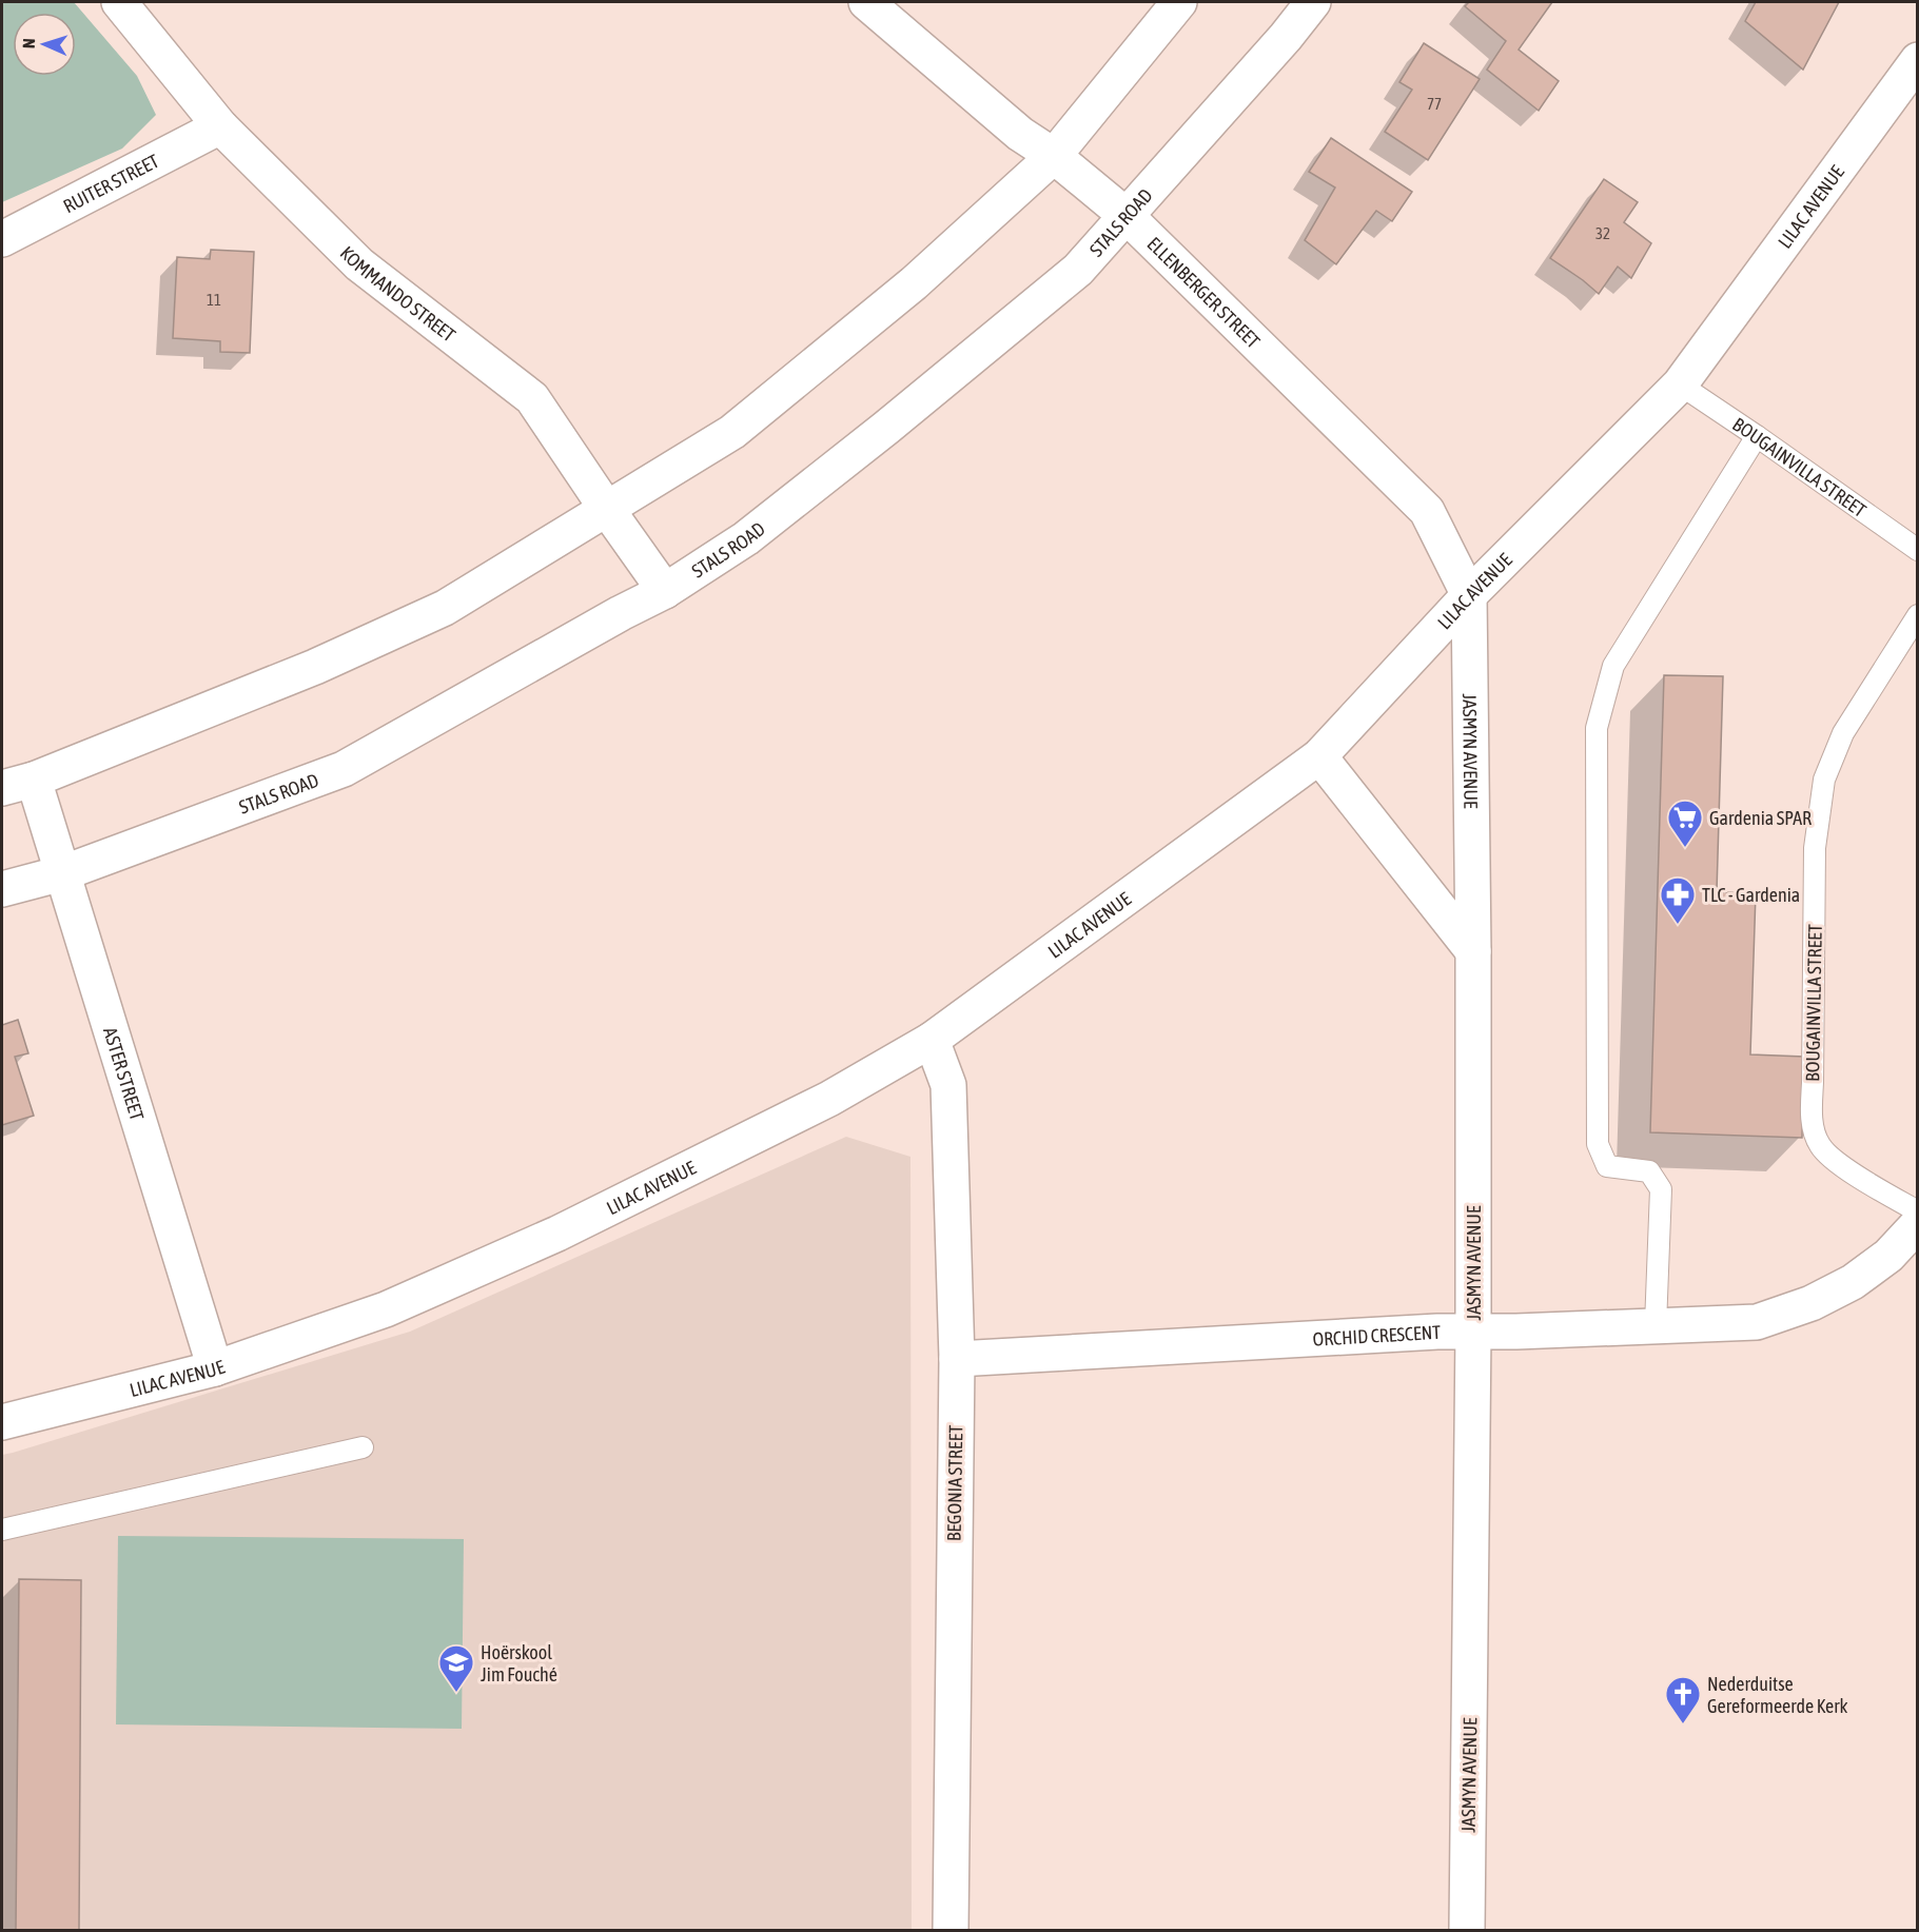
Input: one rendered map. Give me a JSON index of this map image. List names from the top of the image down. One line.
{"streets":{"street":["RUITER STREET","LILAC AVENUE","STALS ROAD","KOMMANDO STREET","ELLENBERGER STREET","JASMYN AVENUE","ASTER STREET","ORCHID CRESCENT","BEGONIA STREET"],"lane":["BOUGAINVILLA STREET"]},"crossings":[["RUITER STREET","KOMMANDO STREET"],["LILAC AVENUE","ELLENBERGER STREET"],["LILAC AVENUE","BOUGAINVILLA STREET"],["LILAC AVENUE","JASMYN AVENUE"],["LILAC AVENUE","ASTER STREET"],["LILAC AVENUE","BEGONIA STREET"],["STALS ROAD","KOMMANDO STREET"],["STALS ROAD","ELLENBERGER STREET"],["STALS ROAD","ASTER STREET"],["ELLENBERGER STREET","JASMYN AVENUE"],["JASMYN AVENUE","ORCHID CRESCENT"],["ORCHID CRESCENT","BEGONIA STREET"]],"places":{"supermarket":["Gardenia SPAR"],"pharmacy":["TLC - Gardenia"],"school or university":["Hoërskool Jim Fouché"],"church":["Nederduitse Gereformeerde Kerk"]},"house_numbers":["77","32","11"],"north":"left"}
